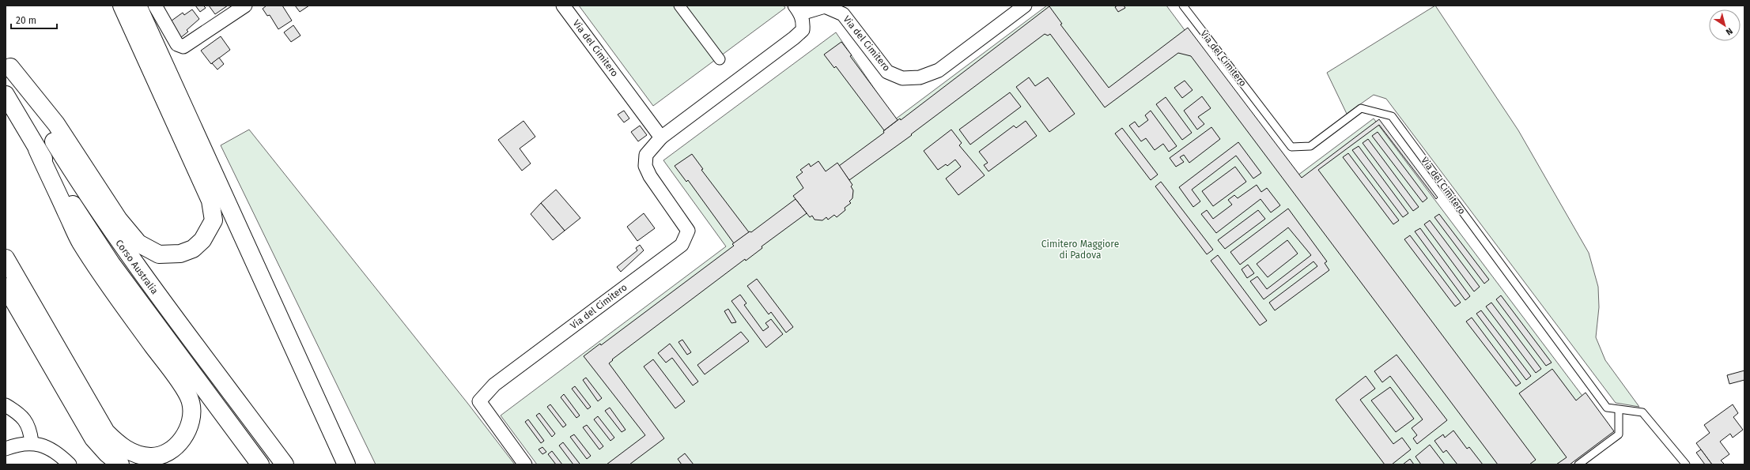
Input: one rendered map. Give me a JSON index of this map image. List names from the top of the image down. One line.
{"streets":{"highway":["Corso Australia"],"street":["Via del Cimitero"]},"parks":["Cimitero Maggiore di Padova"],"scale_bar":"20 m","north":"bottom right"}
